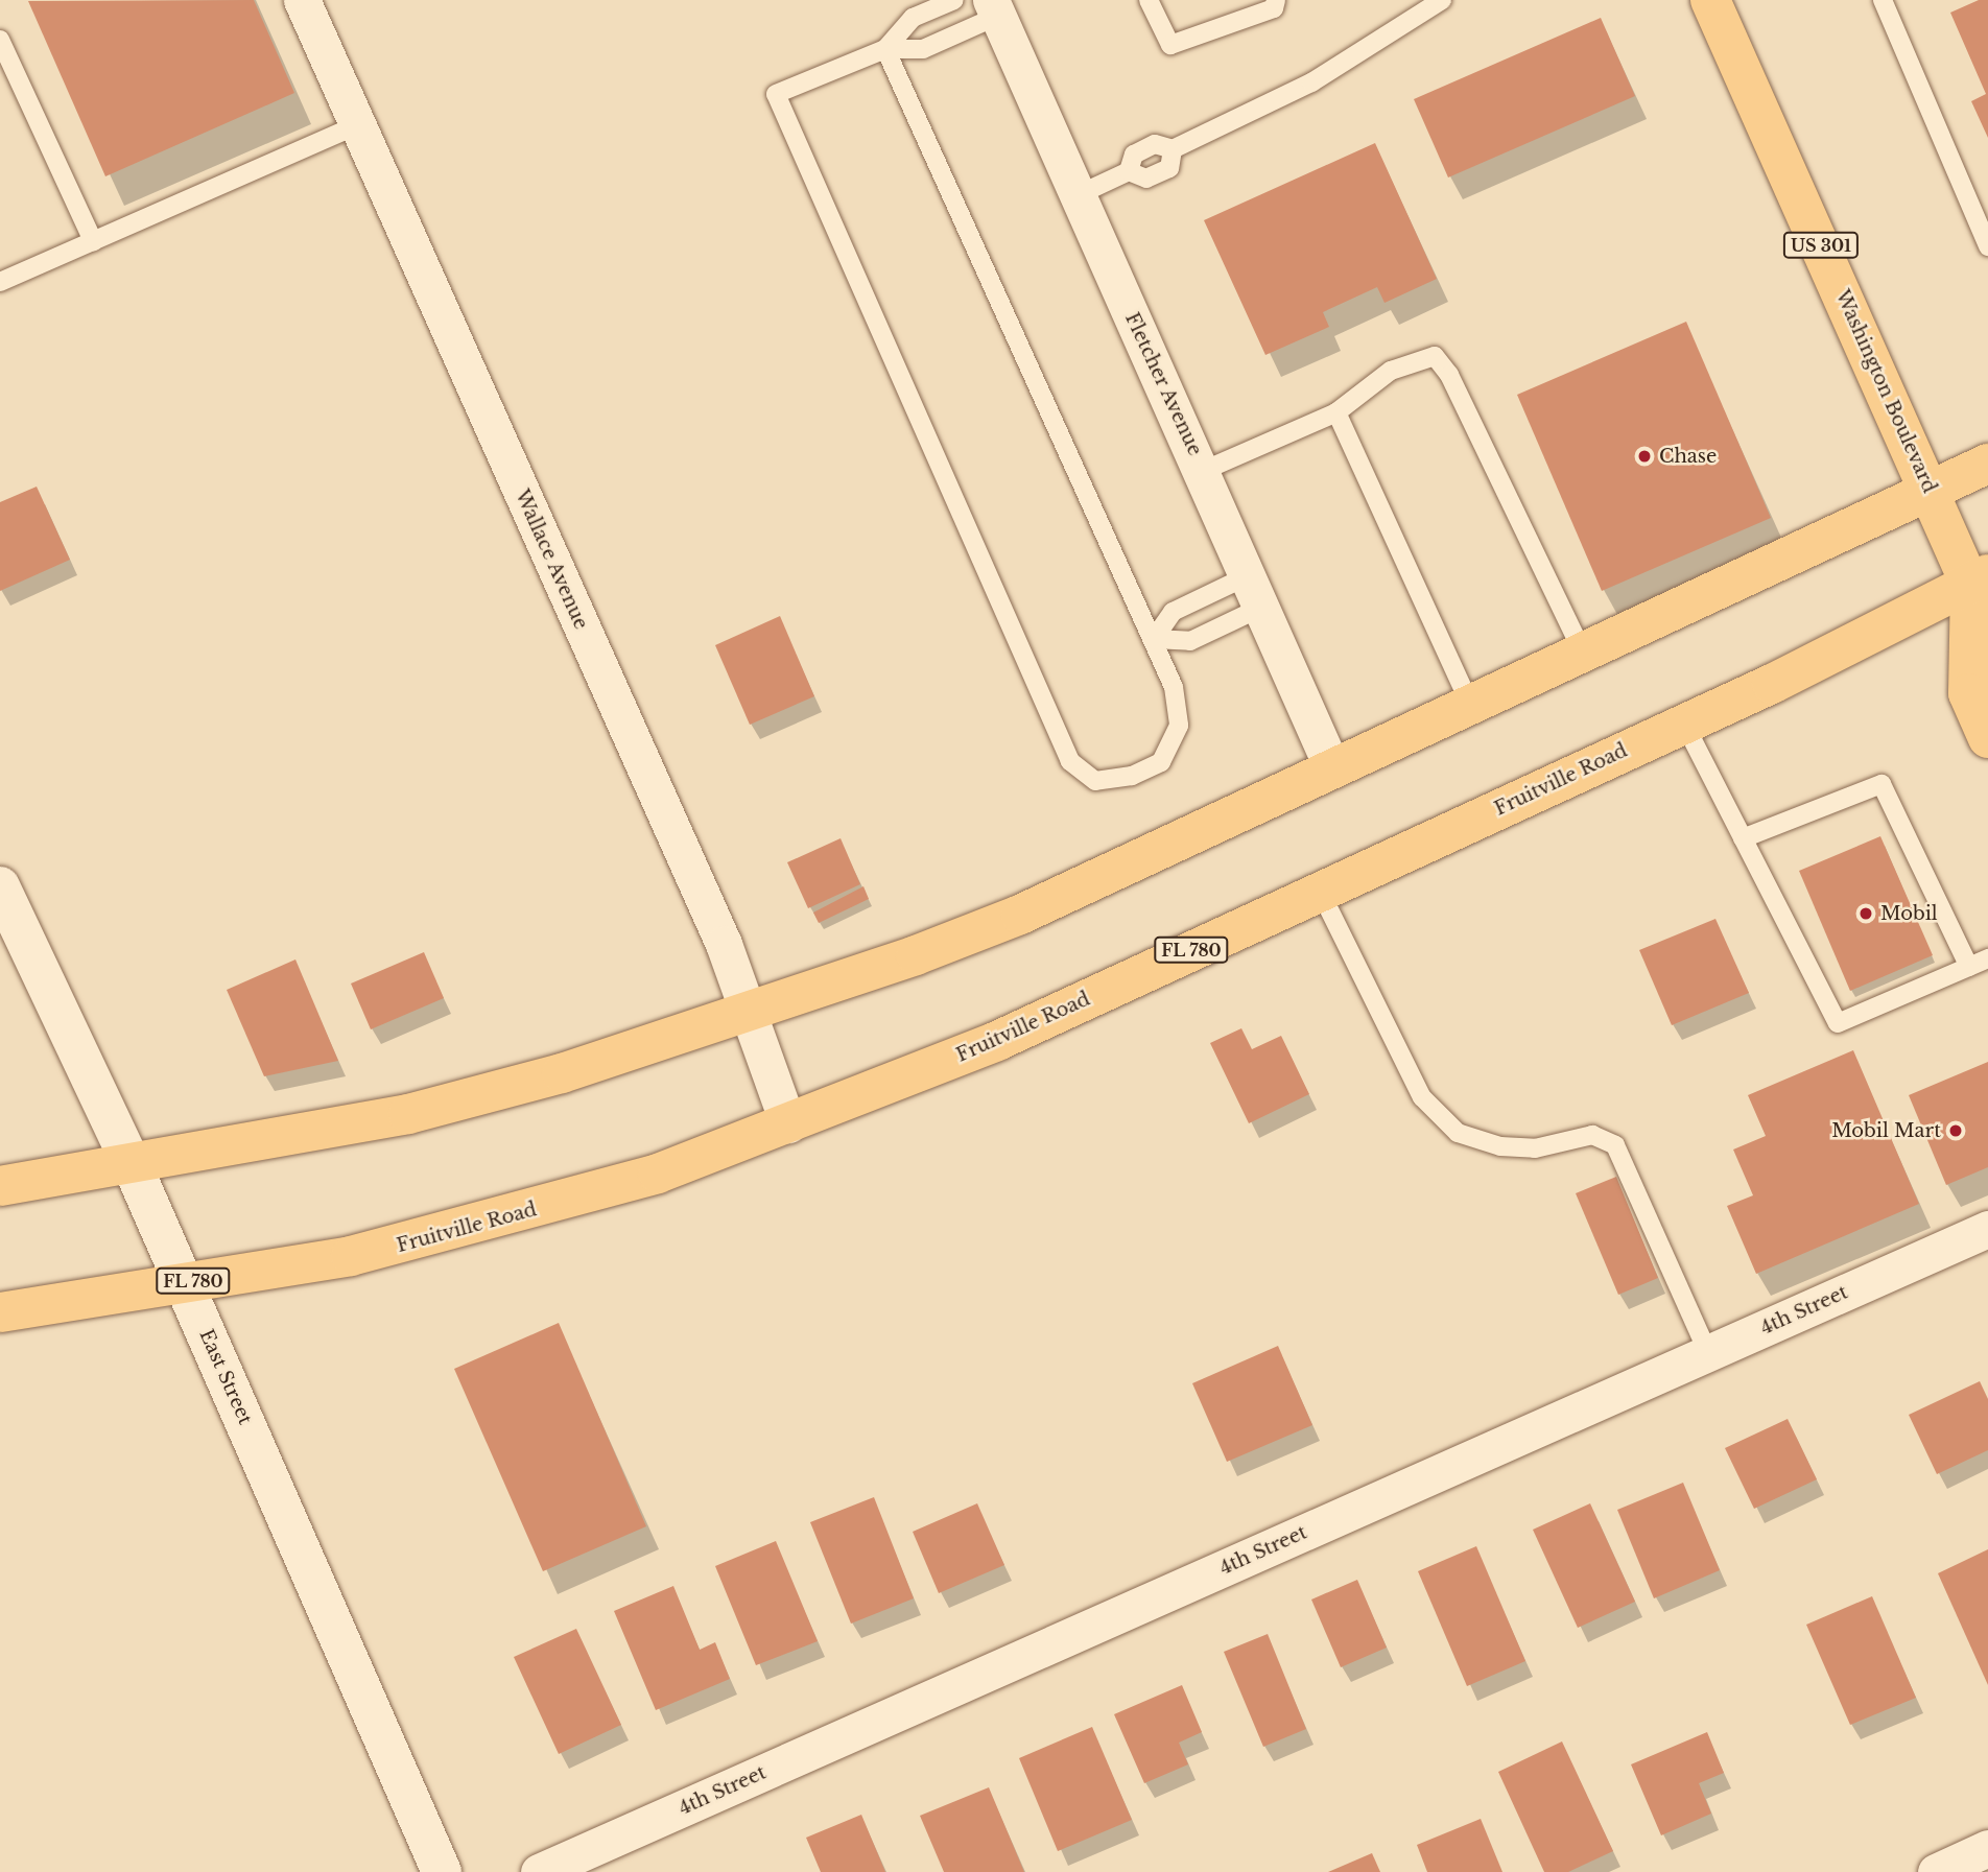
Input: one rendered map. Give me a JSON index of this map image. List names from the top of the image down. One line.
{"streets":{"main road":["US 301","Washington Boulevard","Fruitville Road","FL 780"],"street":["Fletcher Avenue","Wallace Avenue","4th Street","East Street"]},"crossings":[["Washington Boulevard","Fruitville Road"],["Wallace Avenue","Fruitville Road"],["Fruitville Road","East Street"]],"places":["Chase","Mobil","Mobil Mart"]}
